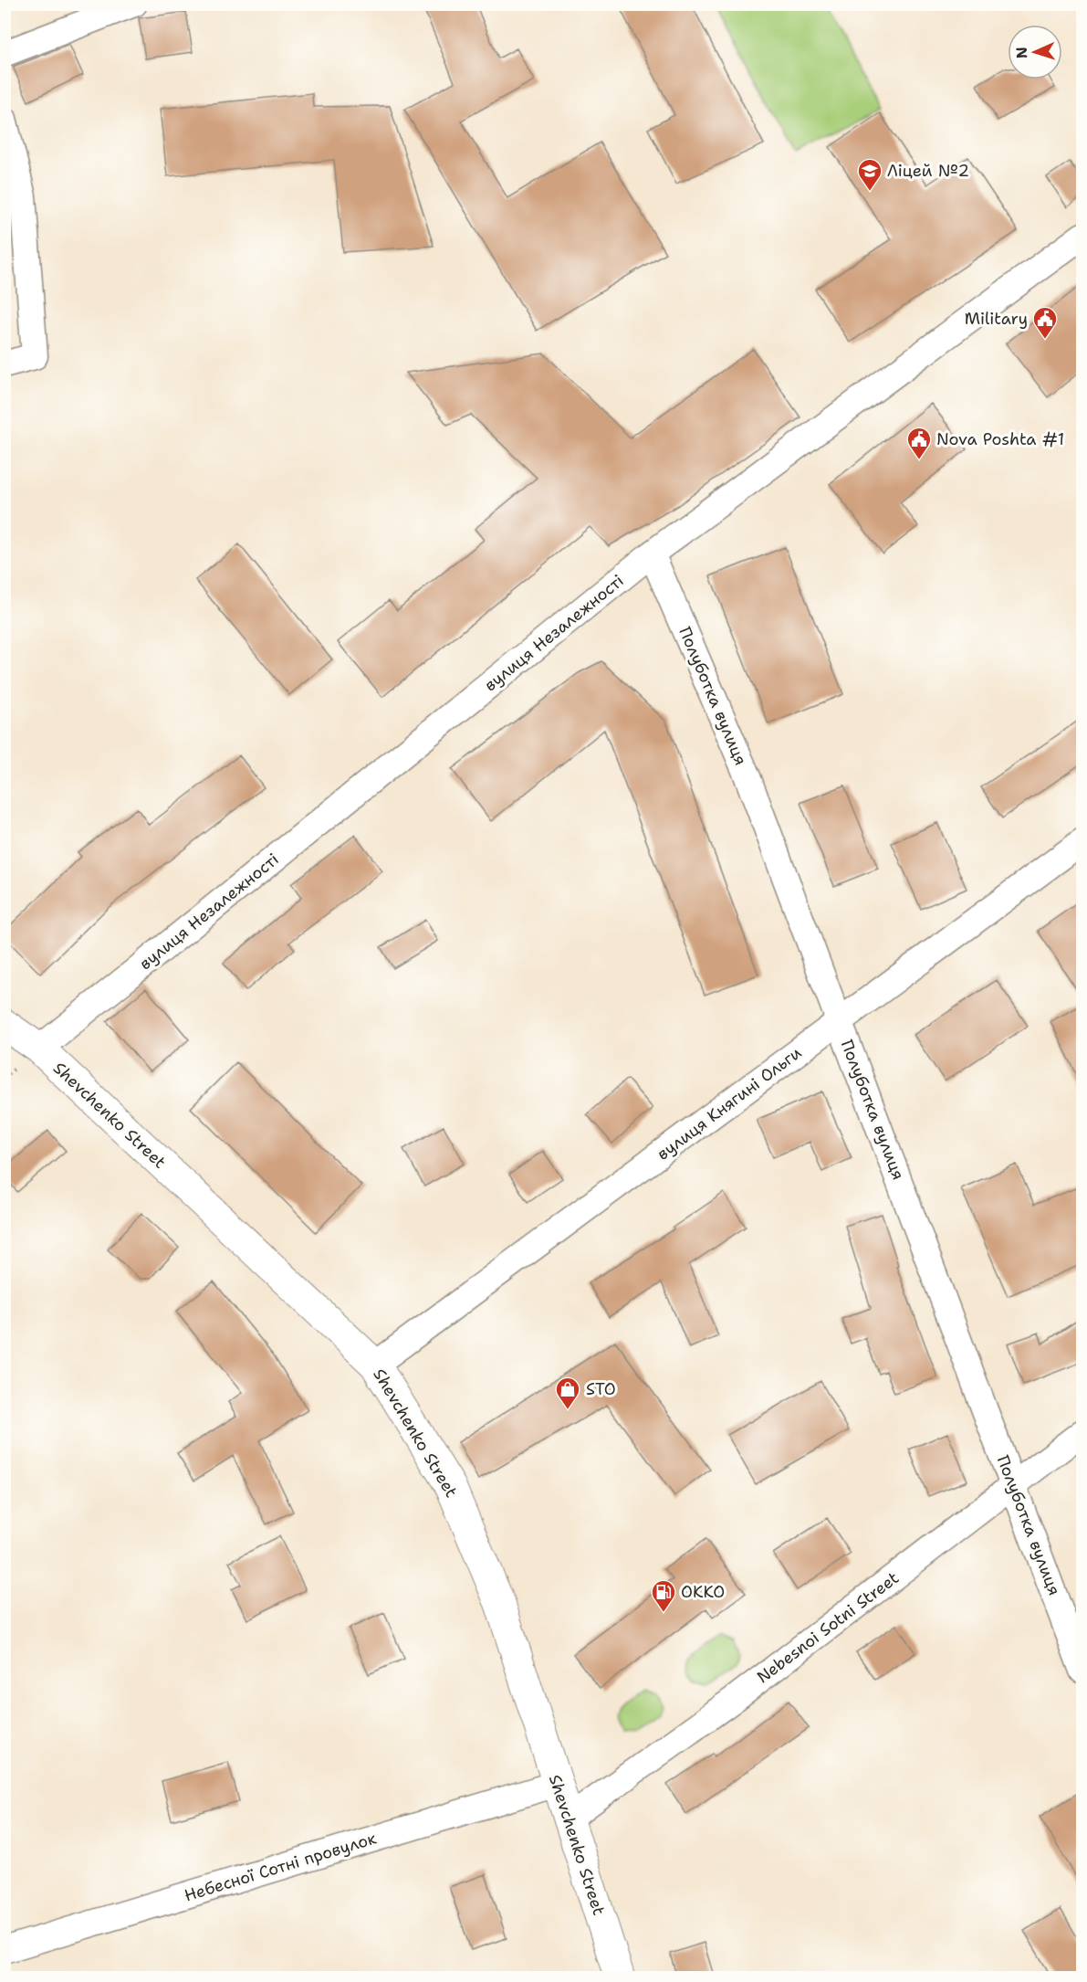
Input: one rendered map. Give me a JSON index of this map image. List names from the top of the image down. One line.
{"streets":{"main road":["Shevchenko Street"],"street":["вулиця Незалежності","Полуботка вулиця","вулиця Княгині Ольги","Nebesnoi Sotni Street","Небесної Сотні провулок"]},"crossings":[["вулиця Незалежності","Полуботка вулиця"],["вулиця Незалежності","Shevchenko Street"],["Полуботка вулиця","вулиця Княгині Ольги"],["Полуботка вулиця","Nebesnoi Sotni Street"],["вулиця Княгині Ольги","Shevchenko Street"],["Shevchenko Street","Nebesnoi Sotni Street"],["Shevchenko Street","Небесної Сотні провулок"]],"places":{"school or university":["Ліцей №2"],"public building":["Military","Nova Poshta #1"],"shop":["STO"],"fuel station":["ОККО"]},"north":"left"}
